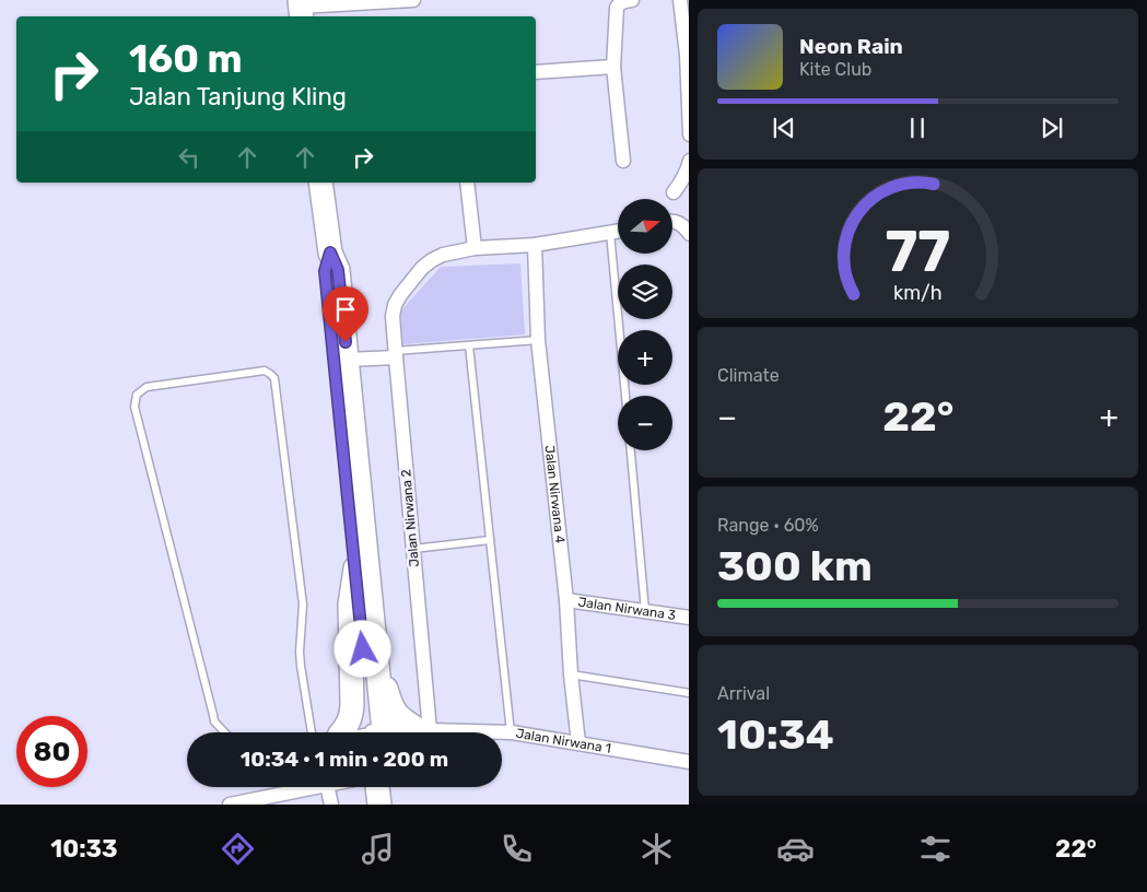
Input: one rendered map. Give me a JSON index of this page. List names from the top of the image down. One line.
{"streets":{"street":["Jalan Nirwana 4","Jalan Nirwana 2","Jalan Nirwana 3","Jalan Nirwana 1"]},"crossings":[["Jalan Nirwana 4","Jalan Nirwana 3"],["Jalan Nirwana 4","Jalan Nirwana 1"],["Jalan Nirwana 2","Jalan Nirwana 1"]],"north":"right","page":{"turn":["160 m","Jalan Tanjung Kling"],"song":["Neon Rain","Kite Club"],"map_buttons":["+","−"],"tile":["Climate",["Range · 60%","300 km"],["Arrival","10:34"]],"heat":["−","22°","+"],"limit":"80","trip":"10:34 · 1 min · 200 m","tabs":["10:33","22°"],"gauge":["77","km/h"]}}
